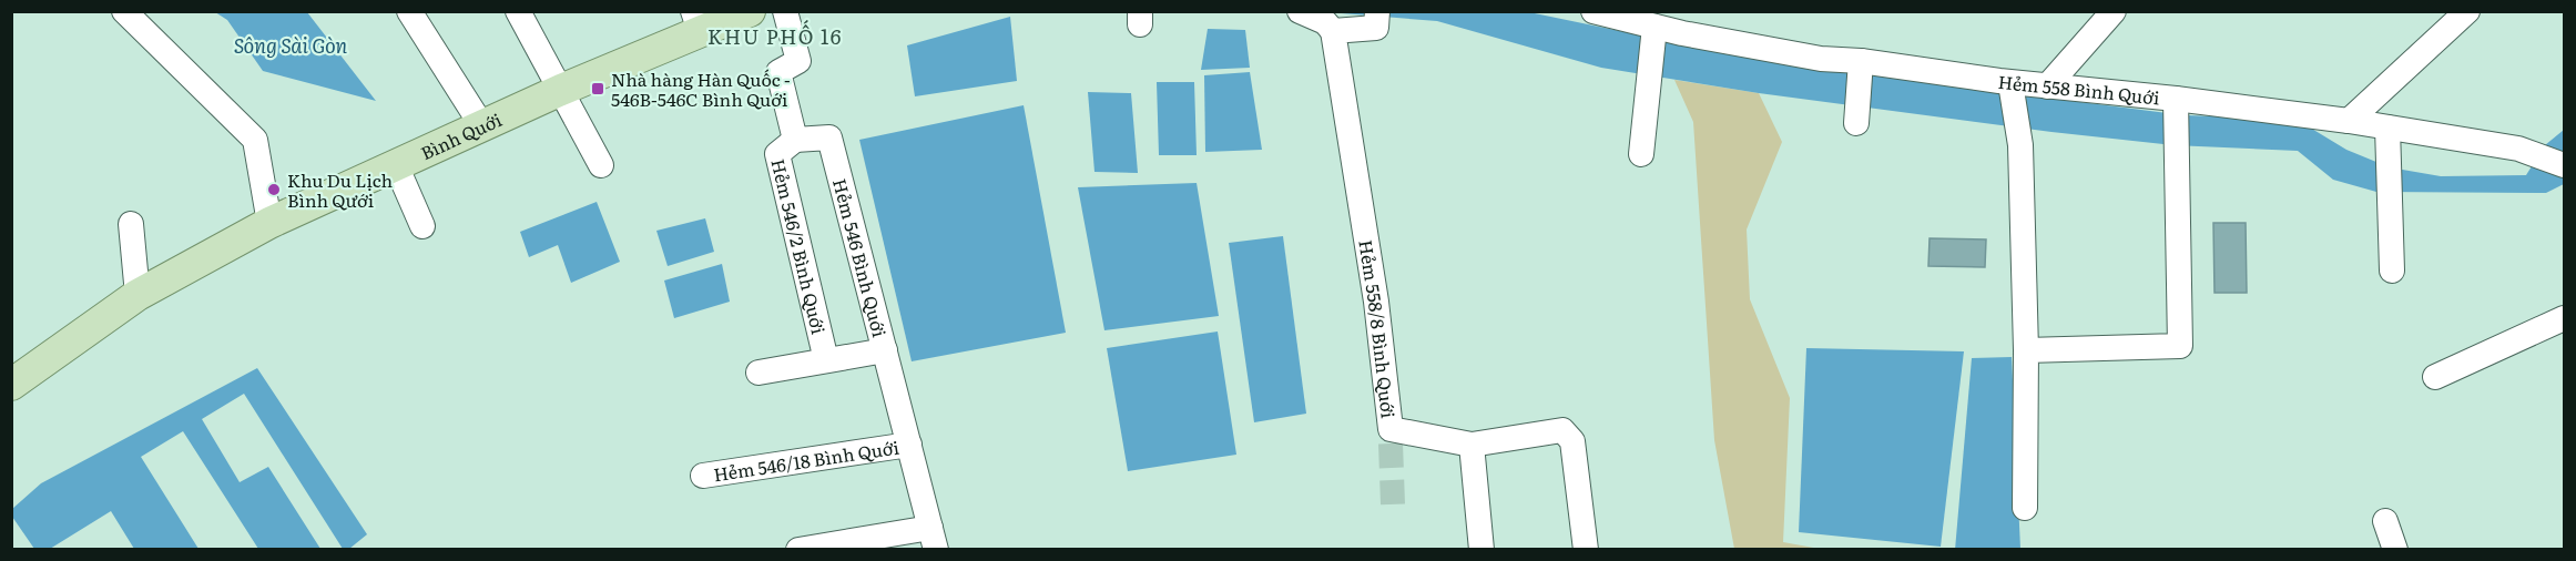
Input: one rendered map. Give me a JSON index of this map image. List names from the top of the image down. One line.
{"streets":{"main road":["Bình Quới"],"street":["Hẻm 558 Bình Quới","Hẻm 546/2 Bình Quới","Hẻm 546 Bình Quới","Hẻm 558/8 Bình Quới","Hẻm 546/18 Bình Quới"]},"crossings":[["Hẻm 546/2 Bình Quới","Hẻm 546 Bình Quới"],["Hẻm 546 Bình Quới","Hẻm 546/18 Bình Quới"]],"districts":["KHU PHỐ 16"],"water":["Sông Sài Gòn"],"places":{"transit":["Nhà hàng Hàn Quốc - 546B-546C Bình Quới"],"other":["Khu Du Lịch Bình Qưới"]}}
